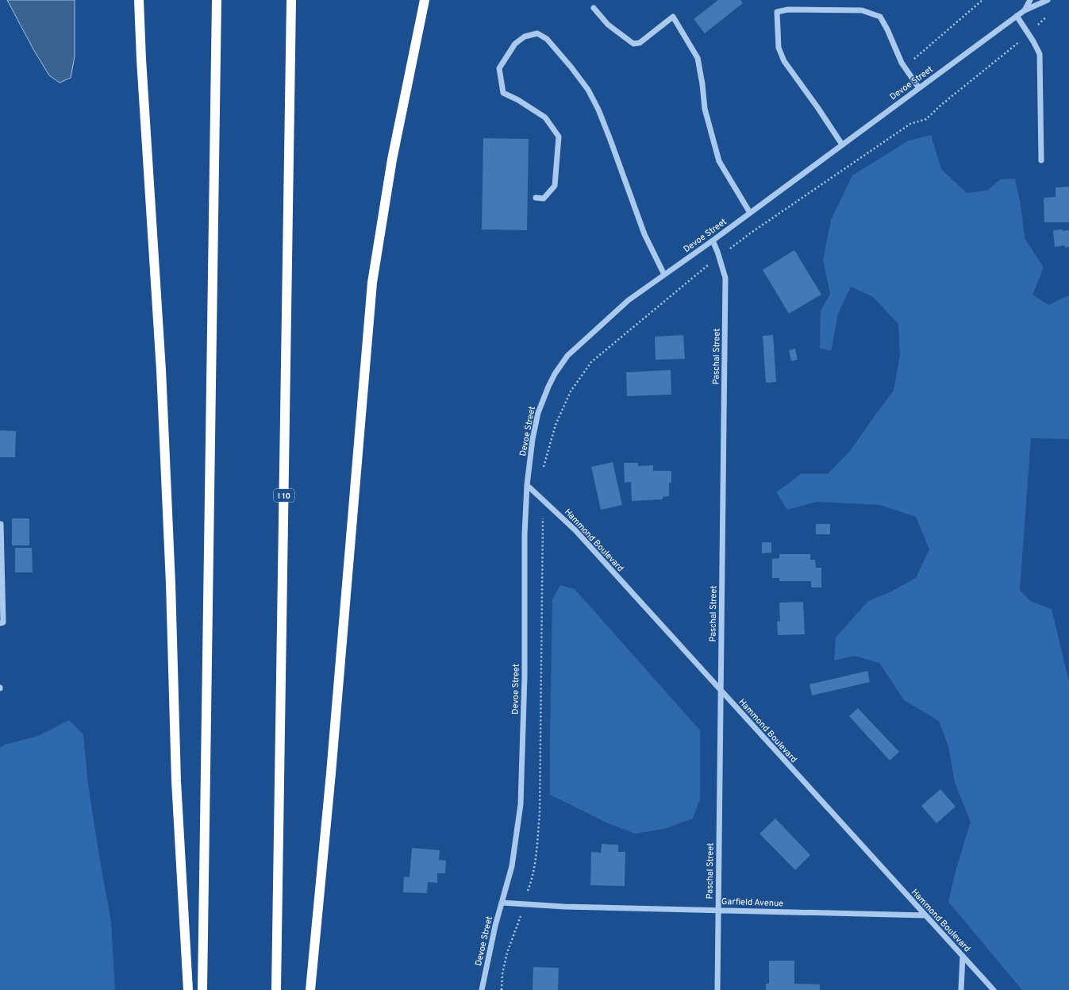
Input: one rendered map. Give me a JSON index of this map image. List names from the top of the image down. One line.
{"streets":{"highway":["I 10"],"street":["Devoe Street","Paschal Street","Hammond Boulevard","Garfield Avenue"]},"crossings":[["Devoe Street","Paschal Street"],["Devoe Street","Hammond Boulevard"],["Devoe Street","Garfield Avenue"],["Paschal Street","Hammond Boulevard"],["Paschal Street","Garfield Avenue"],["Hammond Boulevard","Garfield Avenue"]]}
